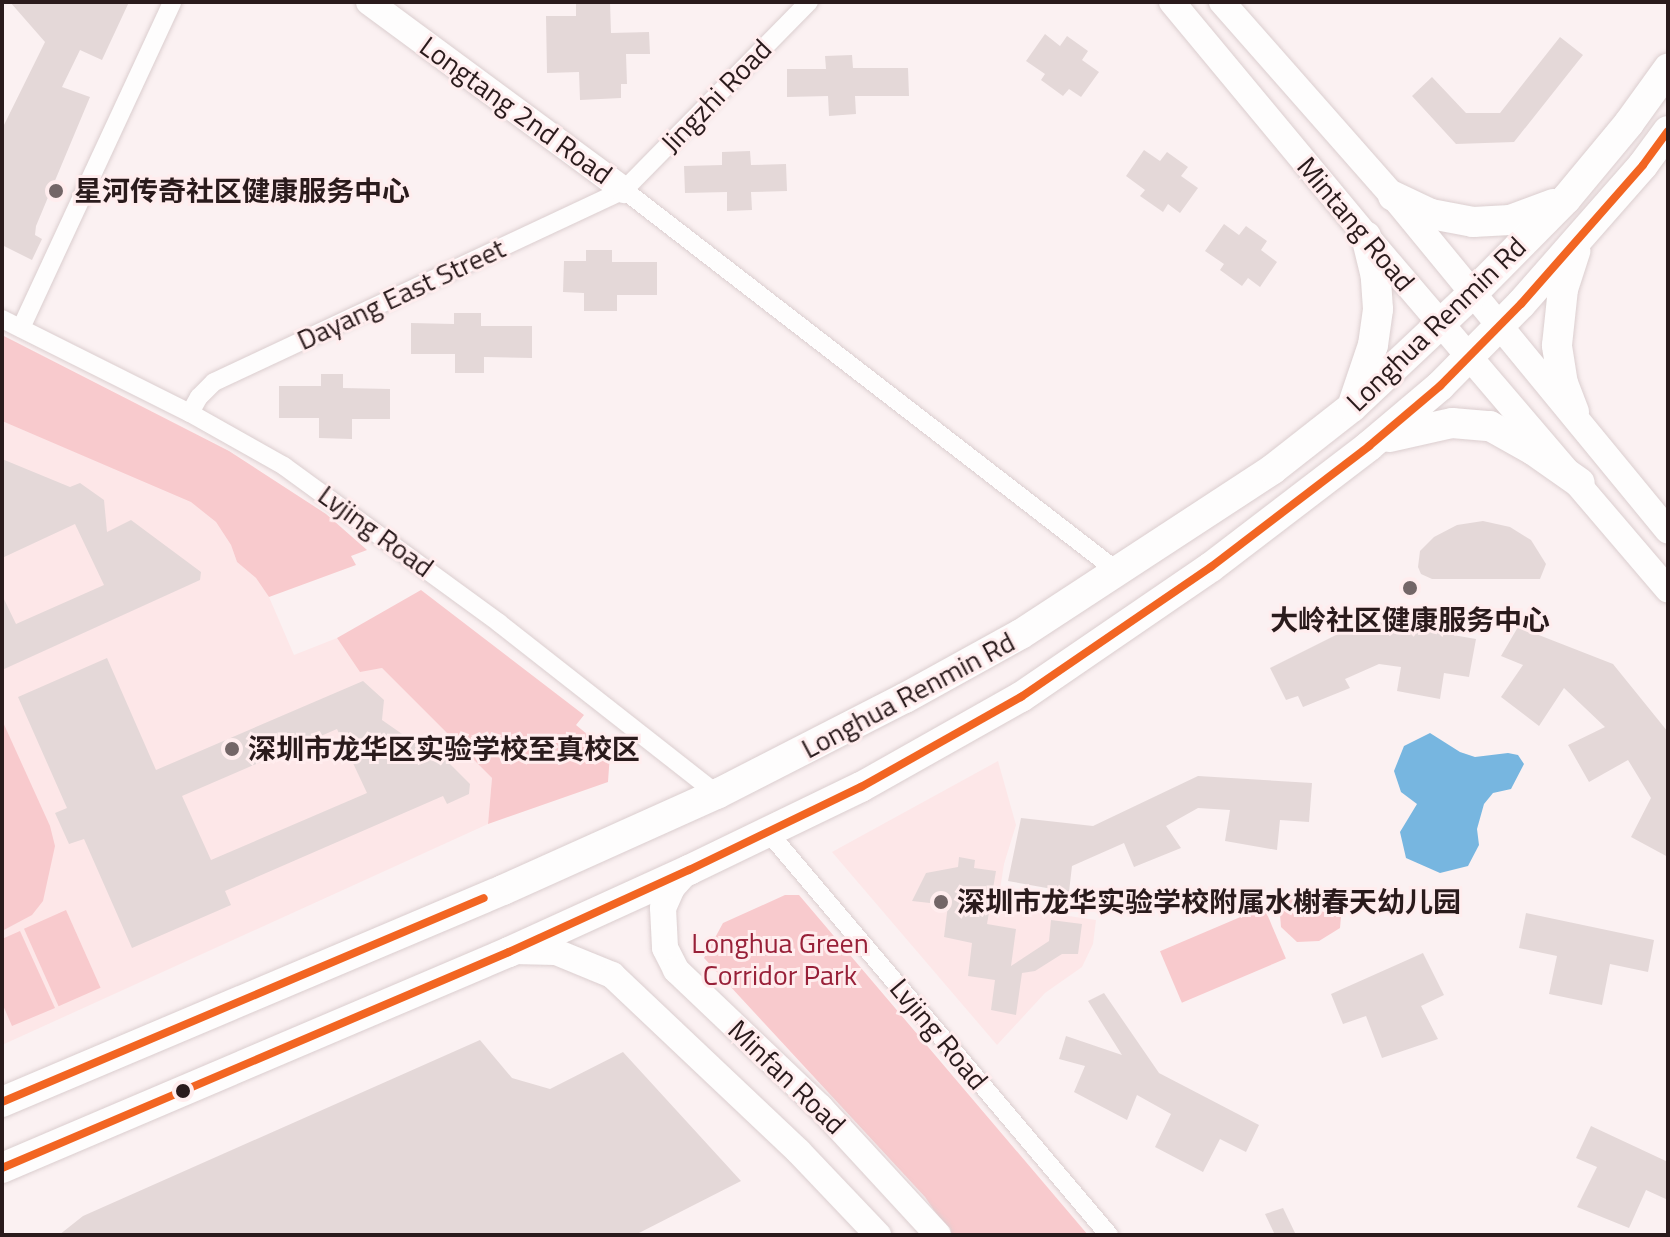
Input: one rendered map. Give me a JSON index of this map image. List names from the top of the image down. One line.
{"streets":{"main road":["Longtang 2nd Road","Mintang Road","Longhua Renmin Rd","Minfan Road"],"street":["Jingzhi Road","Dayang East Street","Lvjing Road"]},"crossings":[["Jingzhi Road","Longtang 2nd Road"],["Jingzhi Road","Dayang East Street"],["Longtang 2nd Road","Dayang East Street"],["Mintang Road","Longhua Renmin Rd"],["Dayang East Street","Lvjing Road"],["Longhua Renmin Rd","Lvjing Road"],["Longhua Renmin Rd","Minfan Road"]],"parks":["Longhua Green Corridor Park"],"places":["星河传奇社区健康服务中心","大岭社区健康服务中心","深圳市龙华区实验学校至真校区","深圳市龙华实验学校附属水榭春天幼儿园"]}
